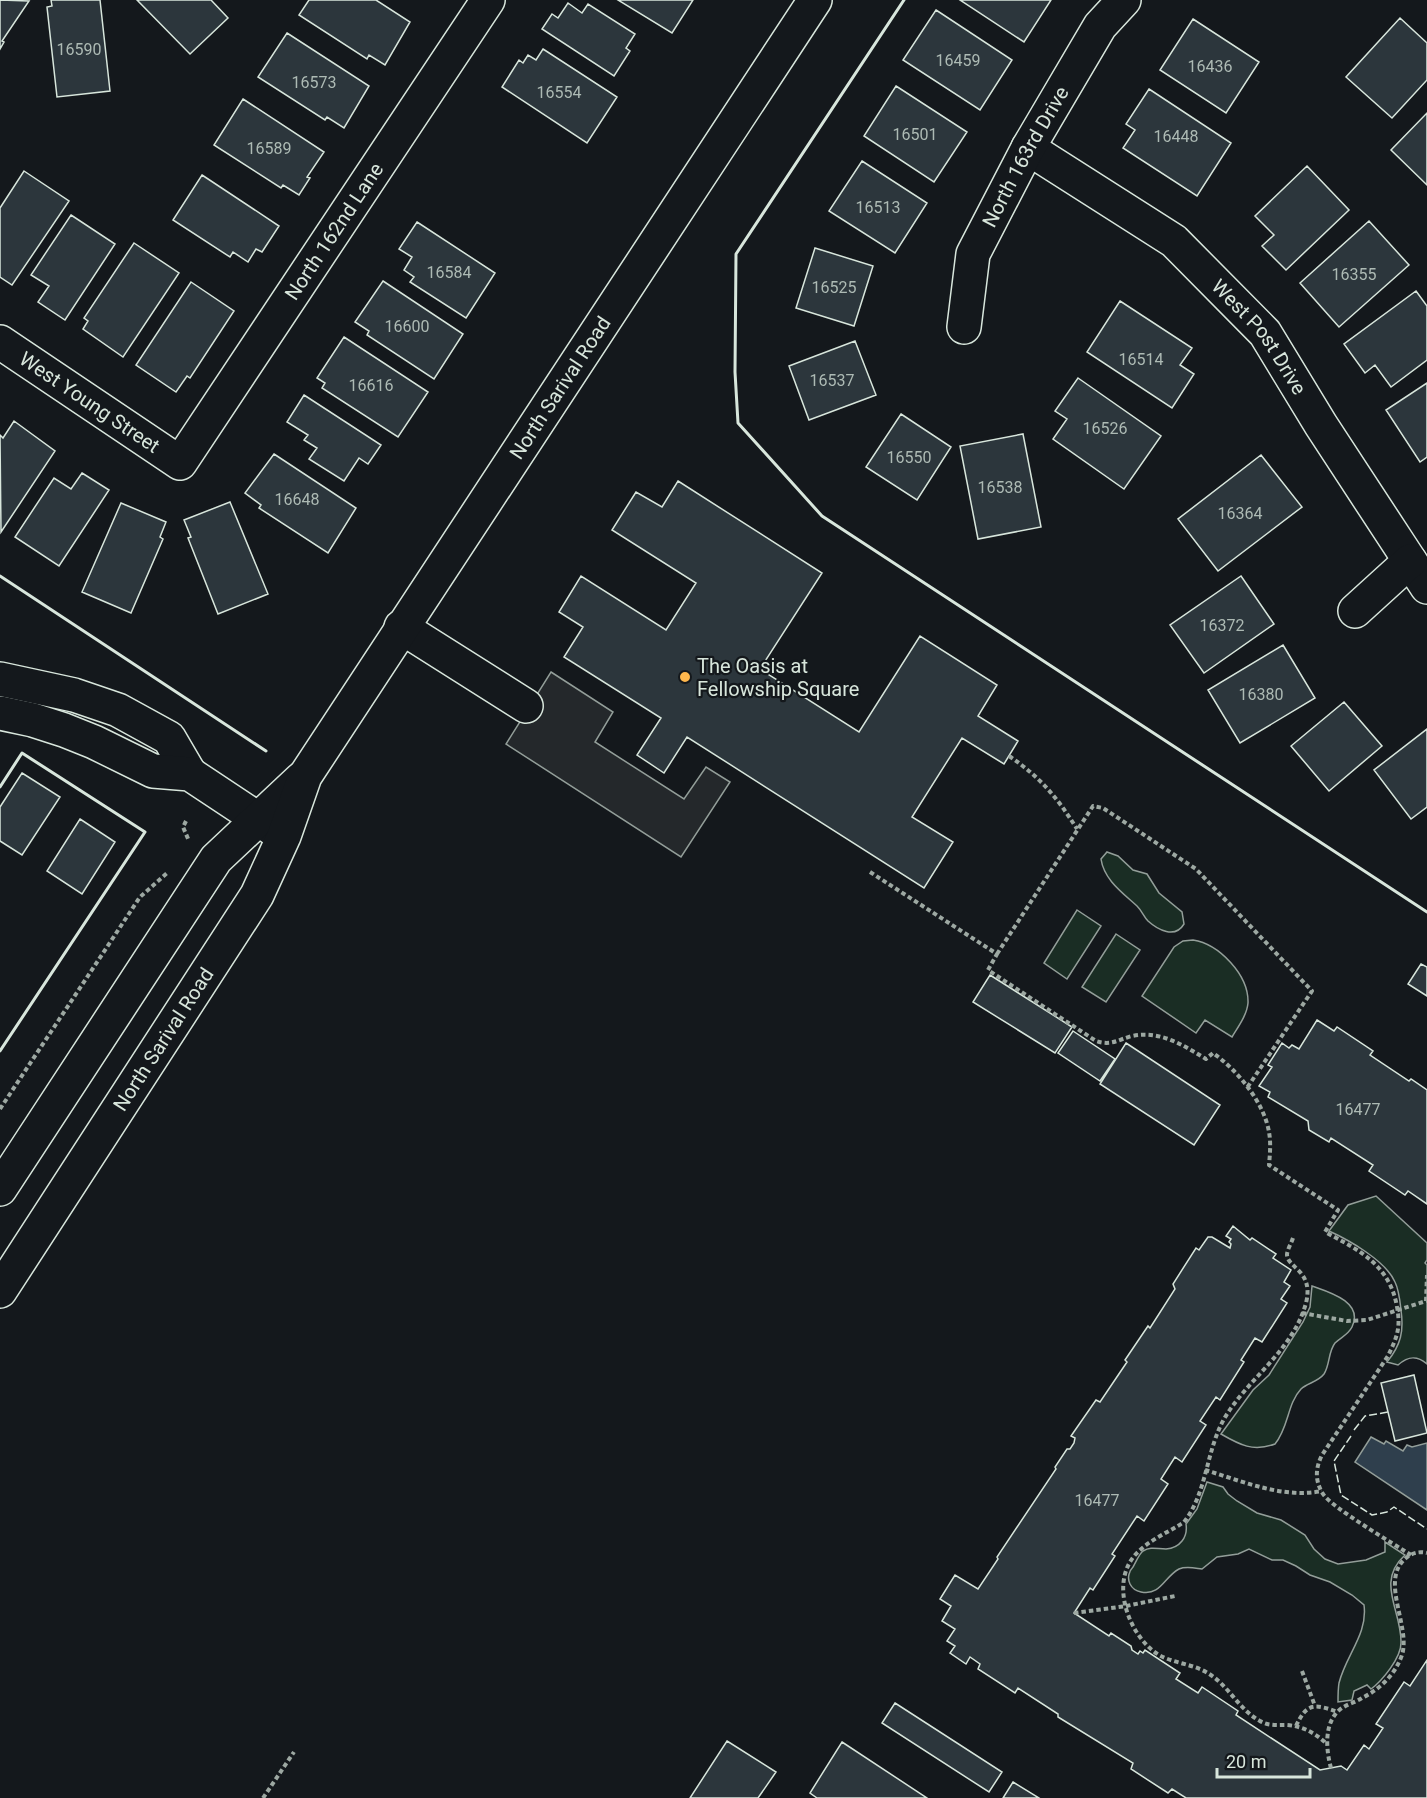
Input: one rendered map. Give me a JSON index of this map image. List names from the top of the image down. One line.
{"streets":{"main road":["North 163rd Drive","North 162nd Lane","West Post Drive","North Sarival Road","West Young Street"]},"crossings":[["North 163rd Drive","West Post Drive"],["North 162nd Lane","West Young Street"]],"places":["The Oasis at Fellowship Square"],"house_numbers":["16590","16459","16436","16573","16554","16501","16448","16589","16513","16584","16355","16525","16600","16514","16537","16616","16526","16550","16538","16648","16364","16372","16380","16477","16477"],"scale_bar":"20 m"}
